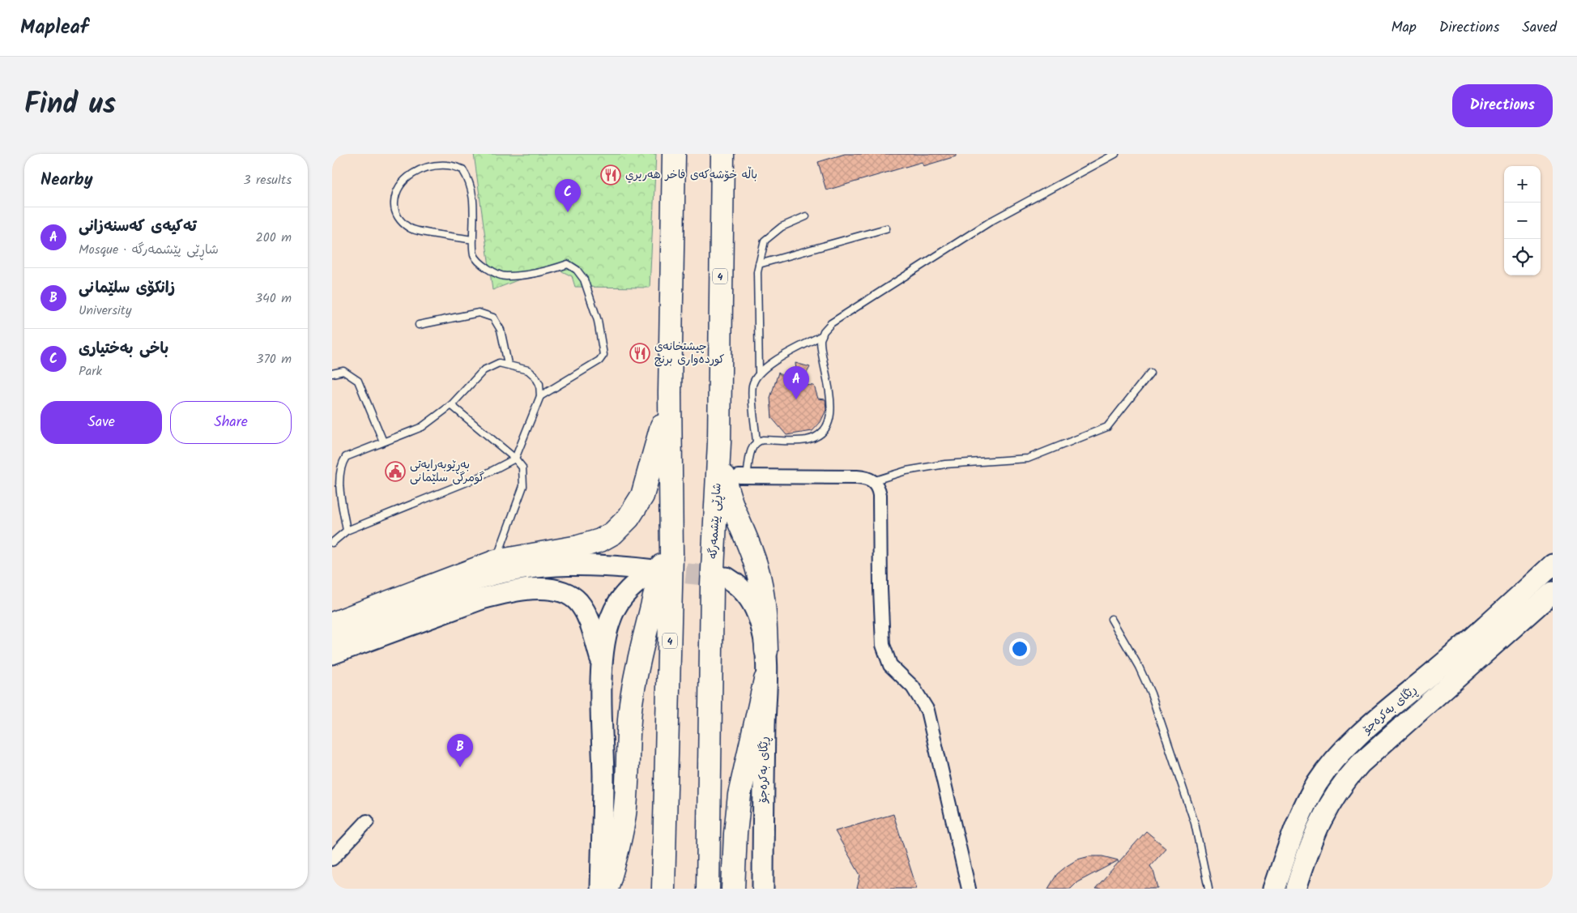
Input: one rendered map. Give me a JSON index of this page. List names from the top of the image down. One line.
{"streets":{"highway":["4","شاڕێی پێشمەرگە"],"main road":["ڕێگای بەکرەجۆ"]},"places":{"restaurant":["باڵە خۆشەکەی فاخر هەريري","چيشتخانەی کوردەواری برنج"],"public building":["بەڕێوبەرایەتی گومرگی سلێمانی"]},"page":{"header":"Mapleaf","nav":["Map","Directions","Saved"],"title":"Find us","buttons":["Directions",["Save","Share"]],"heading":["Nearby","3 results"],"map_buttons":["+","−"],"pins":["C","A","B"],"list":[{"mark":"A","name":"تەکیەی کەسنەزانی","note":"Mosque · شاڕێی پێشمەرگە","value":"200 m"},{"mark":"B","name":"زانکۆی سلێمانی","note":"University","value":"340 m"},{"mark":"C","name":"باخی بەختیاری","note":"Park","value":"370 m"}]}}
